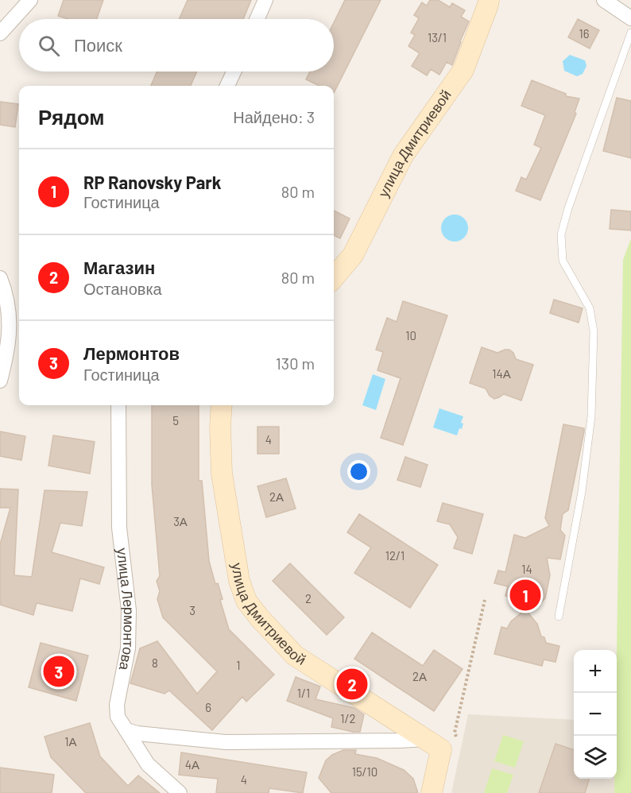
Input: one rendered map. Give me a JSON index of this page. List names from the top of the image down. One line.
{"streets":{"street":["улица Дмитриевой","улица Лермонтова"]},"house_numbers":["16","13/1","10","14А","5","4","2А","3А","12/1","14","2","3","8","1","2А","1/1","6","1/2","1А","4А","15/10","4"],"page":{"search":"Поиск","heading":["Рядом","Найдено: 3"],"list":[{"mark":"1","name":"RP Ranovsky Park","note":"Гостиница","value":"80 m"},{"mark":"2","name":"Магазин","note":"Остановка","value":"80 m"},{"mark":"3","name":"Лермонтов","note":"Гостиница","value":"130 m"}],"pins":["1","3","2"],"map_buttons":["+","−"]}}
